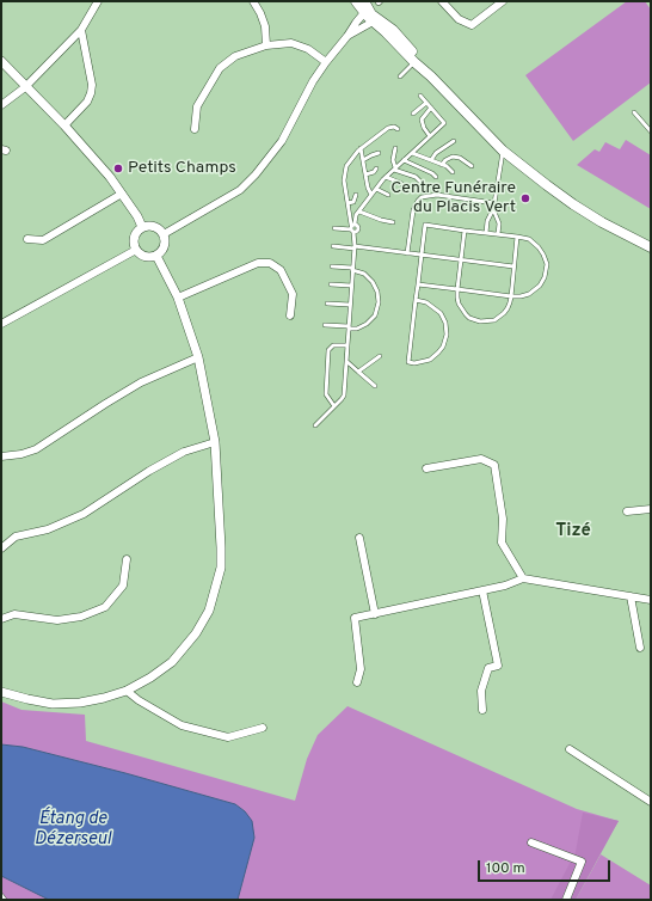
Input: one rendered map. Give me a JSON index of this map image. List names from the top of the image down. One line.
{"districts":["Tizé"],"water":["Étang de Dézerseul"],"places":["Petits Champs","Centre Funéraire du Placis Vert"],"scale_bar":"100 m"}
